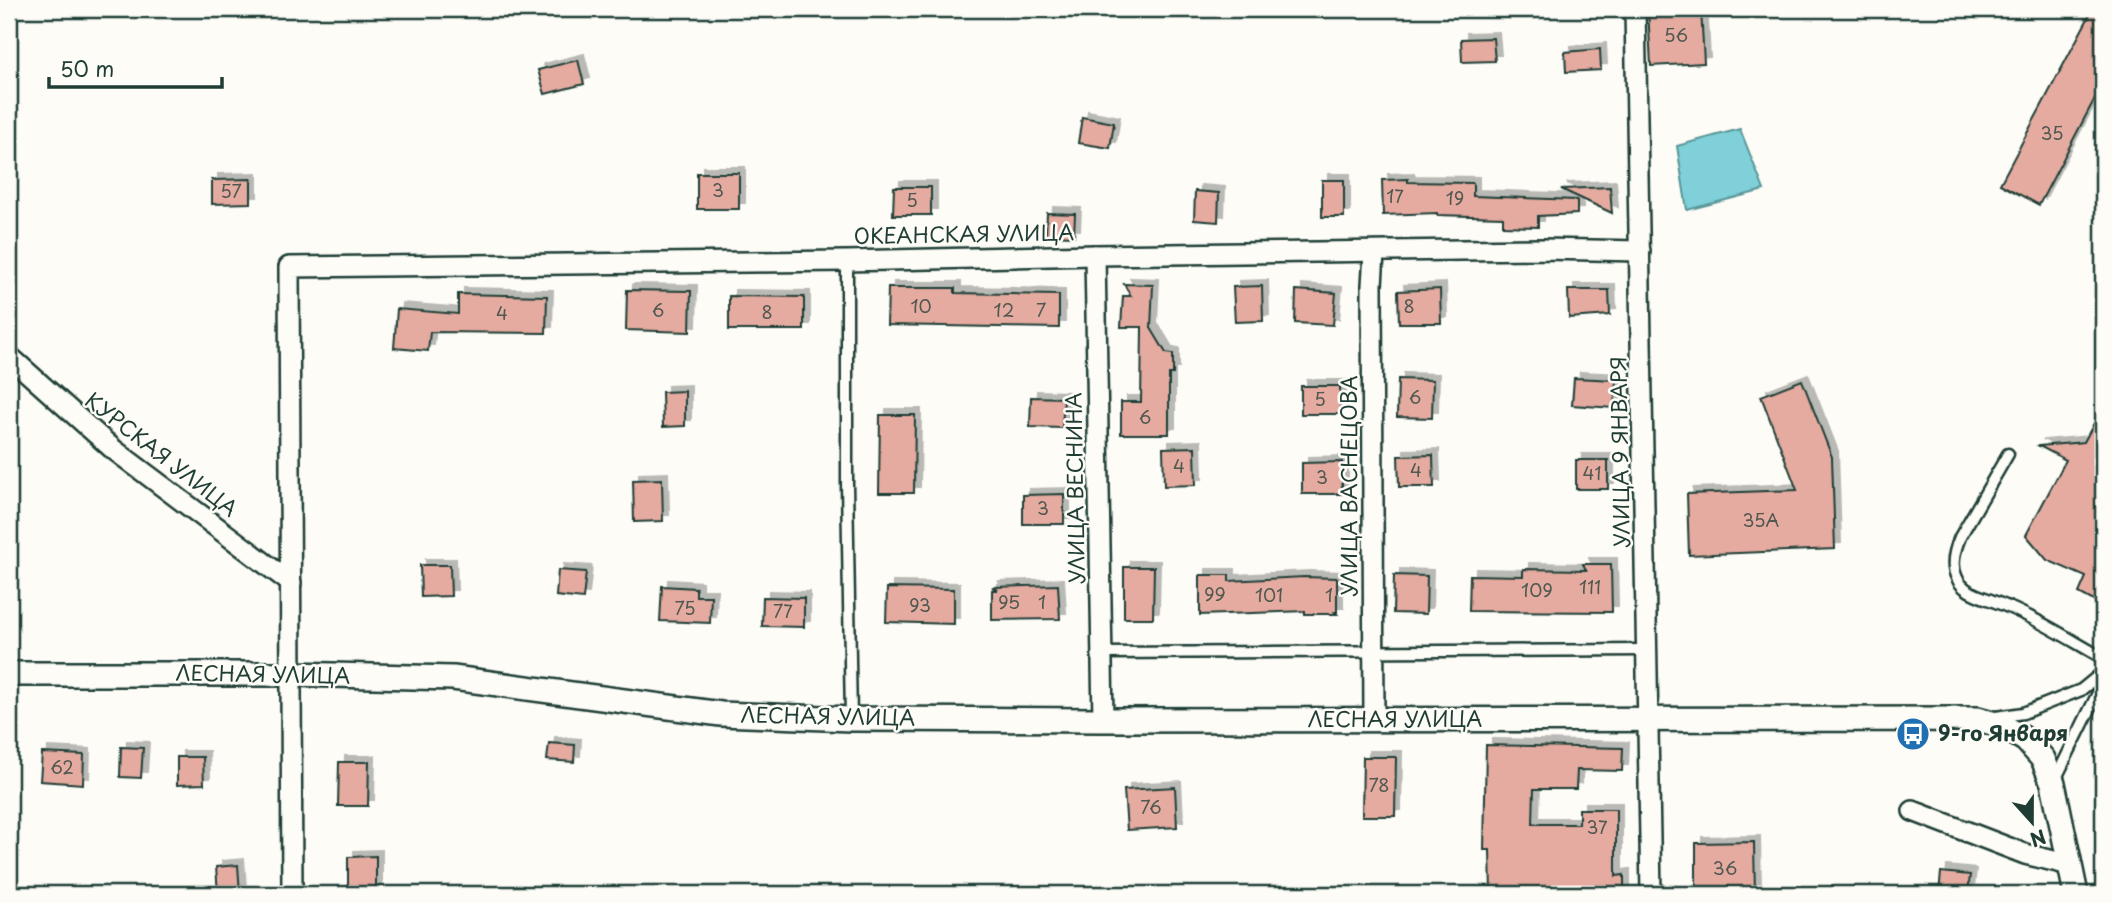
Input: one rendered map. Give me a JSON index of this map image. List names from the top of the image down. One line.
{"streets":{"street":["ОКЕАНСКАЯ УЛИЦА","УЛИЦА 9 ЯНВАРЯ","КУРСКАЯ УЛИЦА","УЛИЦА ВАСНЕЦОВА","УЛИЦА ВЕСНИНА","ЛЕСНАЯ УЛИЦА"]},"crossings":[["ОКЕАНСКАЯ УЛИЦА","УЛИЦА 9 ЯНВАРЯ"],["ОКЕАНСКАЯ УЛИЦА","КУРСКАЯ УЛИЦА"],["ОКЕАНСКАЯ УЛИЦА","УЛИЦА ВАСНЕЦОВА"],["ОКЕАНСКАЯ УЛИЦА","УЛИЦА ВЕСНИНА"],["УЛИЦА 9 ЯНВАРЯ","ЛЕСНАЯ УЛИЦА"],["УЛИЦА ВАСНЕЦОВА","ЛЕСНАЯ УЛИЦА"],["УЛИЦА ВЕСНИНА","ЛЕСНАЯ УЛИЦА"]],"places":{"bus stop":["9-го Января"]},"house_numbers":["56","35","3","57","17","19","5","10","8","6","12","7","8","4","6","5","6","4","4","41","3","3","35А","111","109","99","101","1","95","1","93","75","77","62","78","76","37","36"],"scale_bar":"50 m","north":"bottom"}
